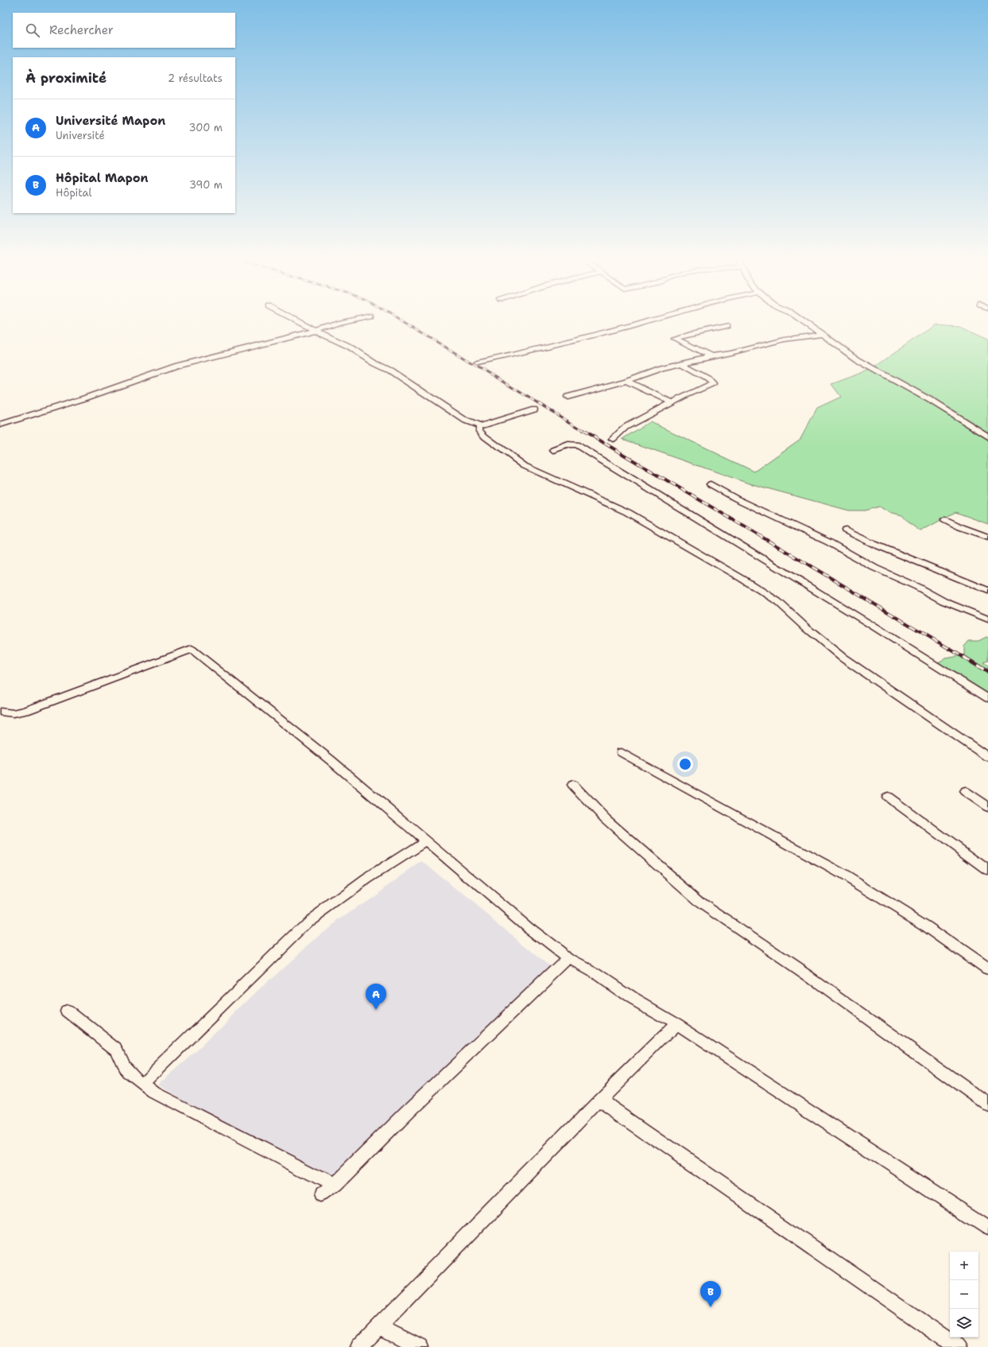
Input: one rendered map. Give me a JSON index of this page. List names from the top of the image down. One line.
{"page":{"search":"Rechercher","heading":["À proximité","2 résultats"],"list":[{"mark":"A","name":"Université Mapon","note":"Université","value":"300 m"},{"mark":"B","name":"Hôpital Mapon","note":"Hôpital","value":"390 m"}],"pins":["A","B"],"map_buttons":["+","−"]}}
